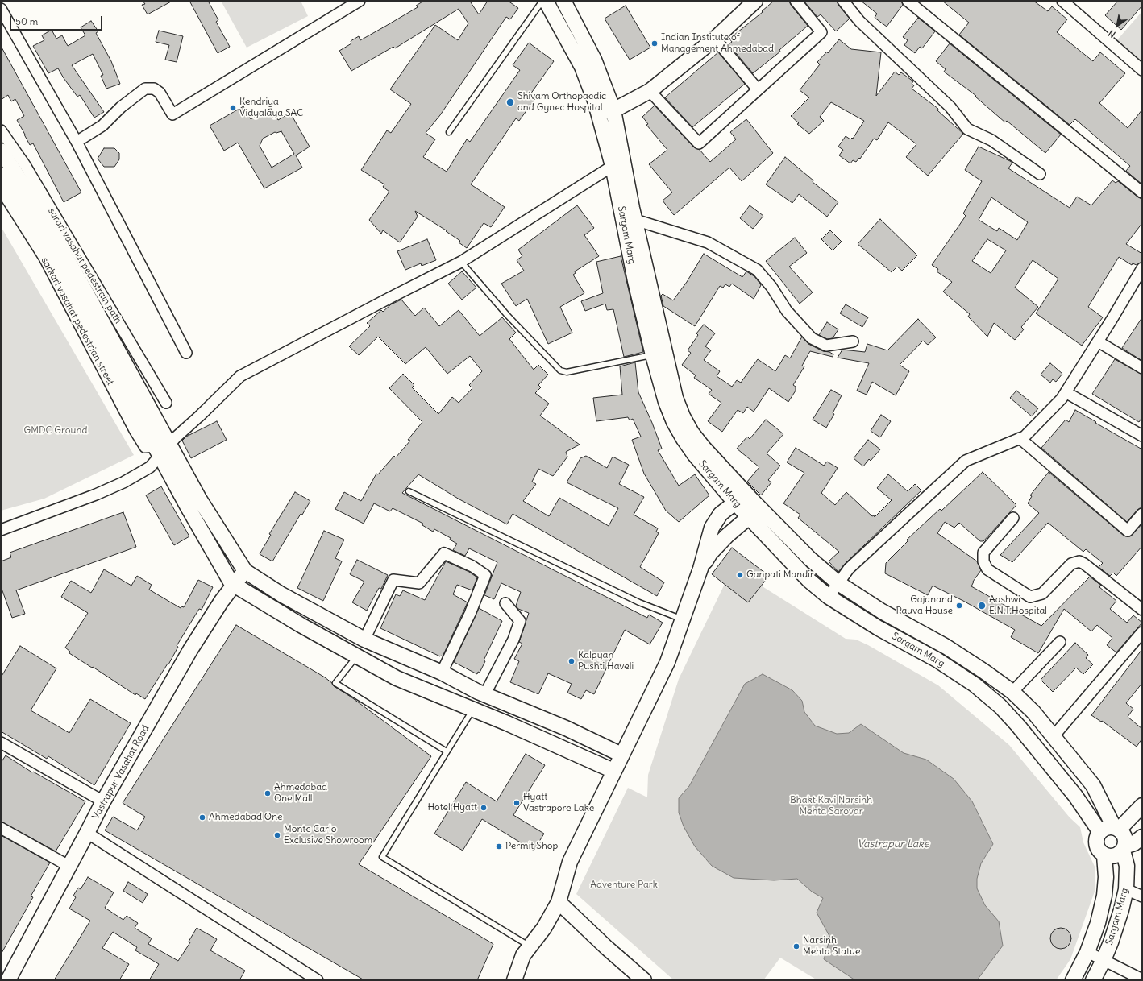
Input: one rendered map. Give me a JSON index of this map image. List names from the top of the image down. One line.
{"streets":{"street":["Sargam Marg","sarari vasahat pedestrain path","sarkari vasahat pedestrian street","Vastrapur Vasahat Road"]},"water":["Vastrapur Lake"],"parks":["GMDC Ground","Bhakt Kavi Narsinh Mehta Sarovar","Adventure Park"],"places":["Indian Institute of Management Ahmedabad","Shivam Orthopaedic and Gynec Hospital","Kendriya Vidyalaya SAC","Ganpati Mandir","Gajanand Pauva House","Aashwi E.N.T.Hospital","Kalpyan Pushti Haveli","Ahmedabad One Mall","Hyatt Vastrapore Lake","Hotel Hyatt","Ahmedabad One","Monte Carlo Exclusive Showroom","Permit Shop","Narsinh Mehta Statue"],"scale_bar":"50 m","north":"bottom left"}
